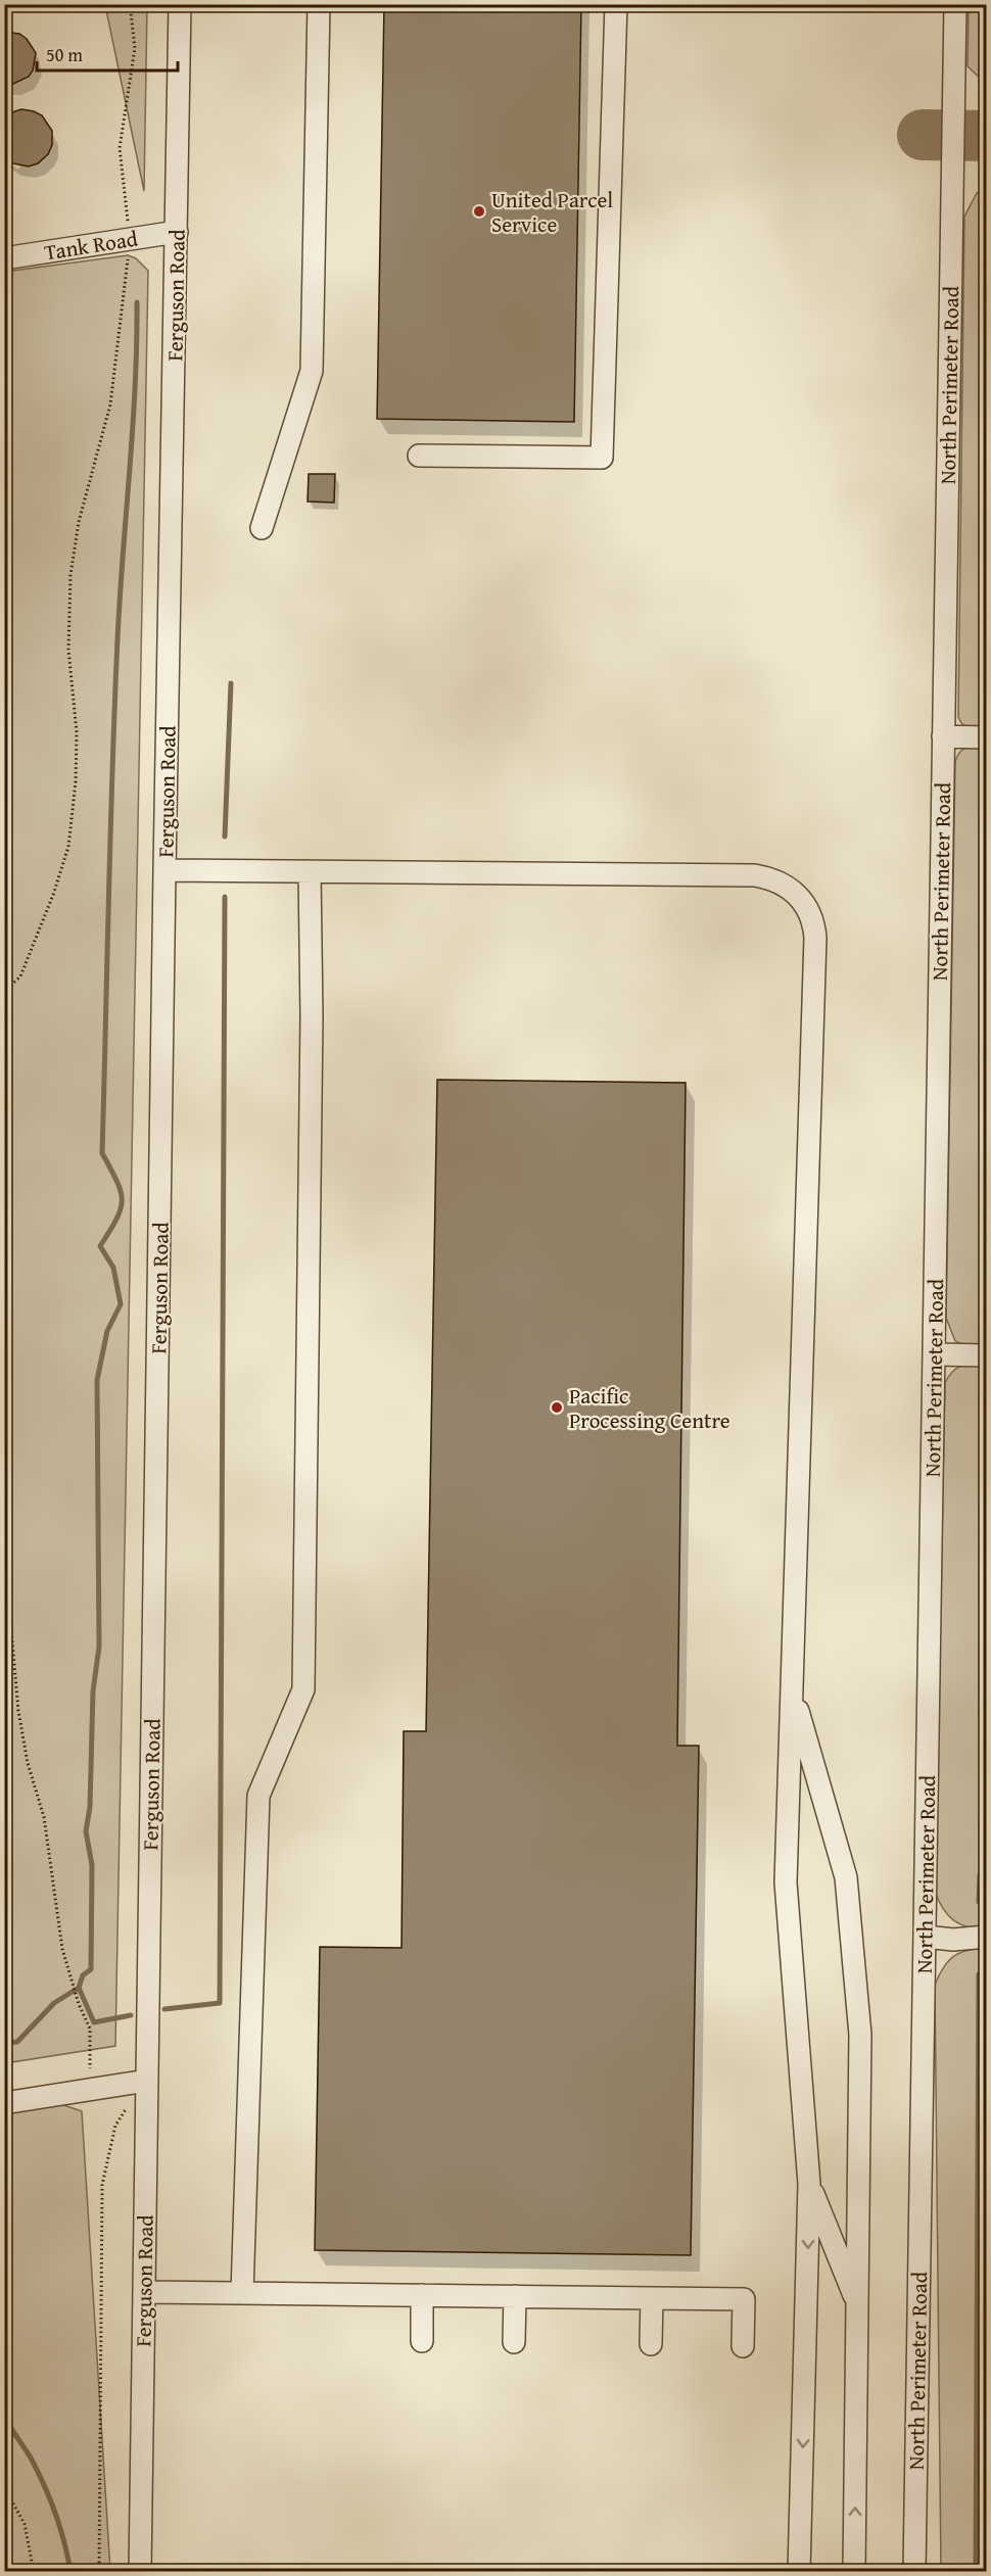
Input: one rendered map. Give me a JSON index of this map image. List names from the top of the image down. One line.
{"streets":{"street":["Tank Road","Ferguson Road","North Perimeter Road"]},"crossings":[["Tank Road","Ferguson Road"]],"places":["United Parcel Service","Pacific Processing Centre"],"scale_bar":"50 m"}
